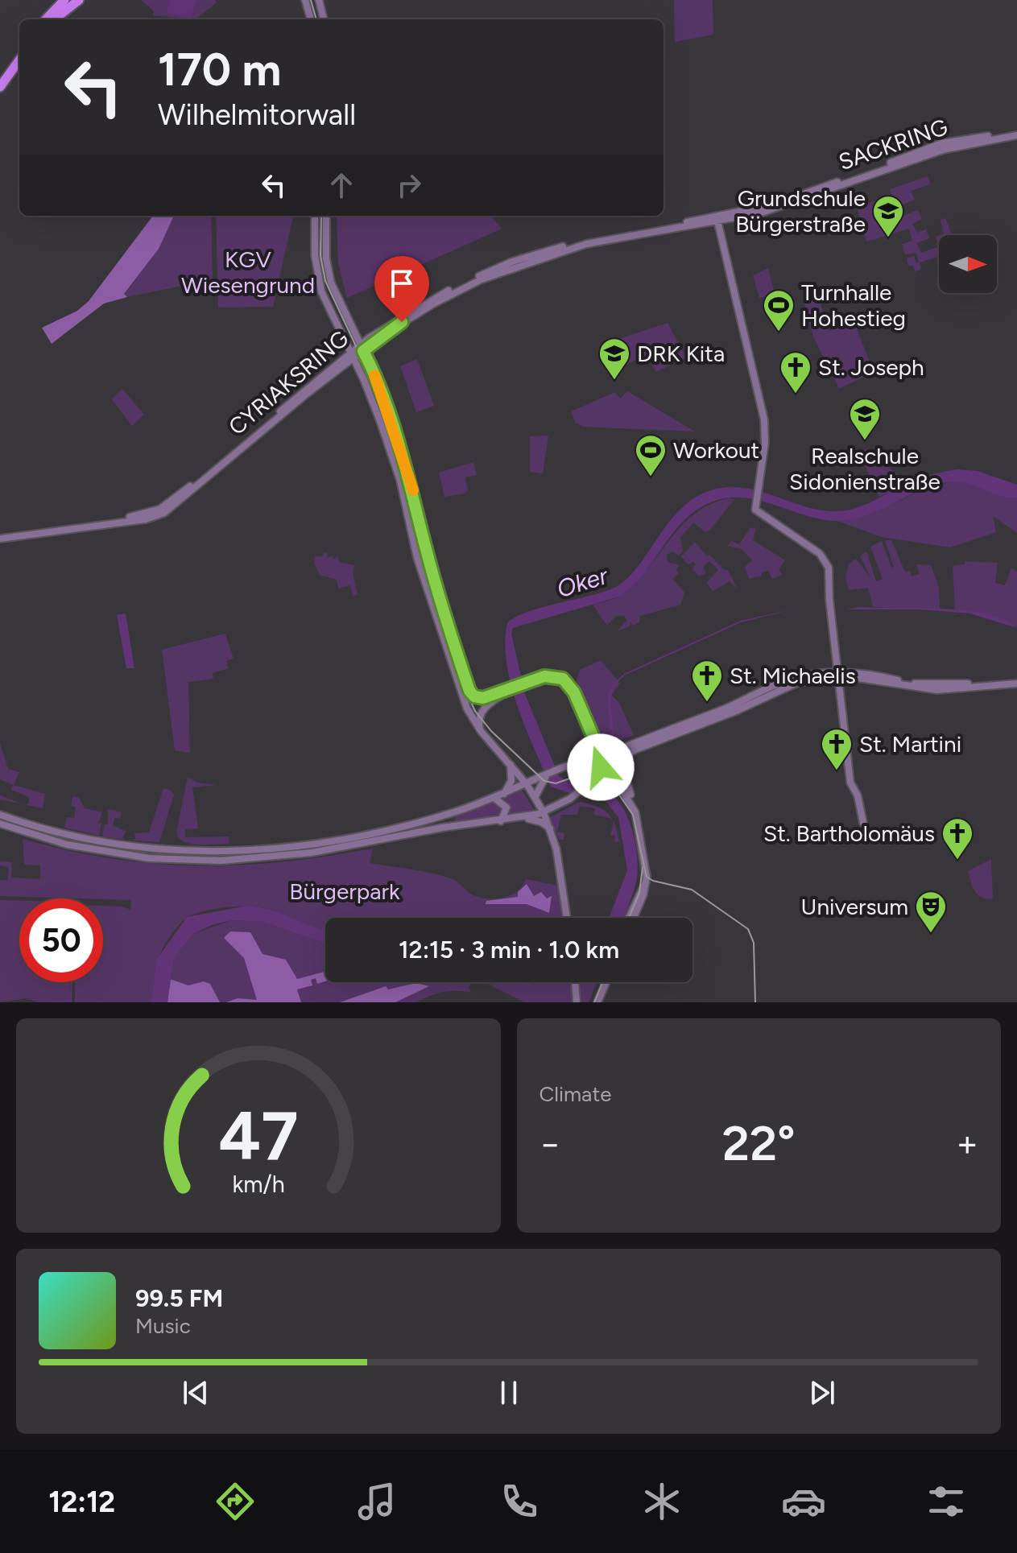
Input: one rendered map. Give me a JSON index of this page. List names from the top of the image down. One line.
{"streets":{"main road":["SACKRING","CYRIAKSRING"]},"crossings":[["SACKRING","CYRIAKSRING"]],"water":["Oker"],"parks":["KGV Wiesengrund","Bürgerpark"],"places":{"school or university":["Grundschule Bürgerstraße","DRK Kita","Realschule Sidonienstraße"],"sports":["Turnhalle Hohestieg","Workout"],"church":["St. Joseph","St. Michaelis","St. Martini","St. Bartholomäus"],"theatre":["Universum"]},"north":"right","page":{"turn":["170 m","Wilhelmitorwall"],"limit":"50","trip":"12:15 · 3 min · 1.0 km","tile":"Climate","heat":["−","22°","+"],"song":["99.5 FM","Music"],"tabs":"12:12","gauge":["47","km/h"]}}
